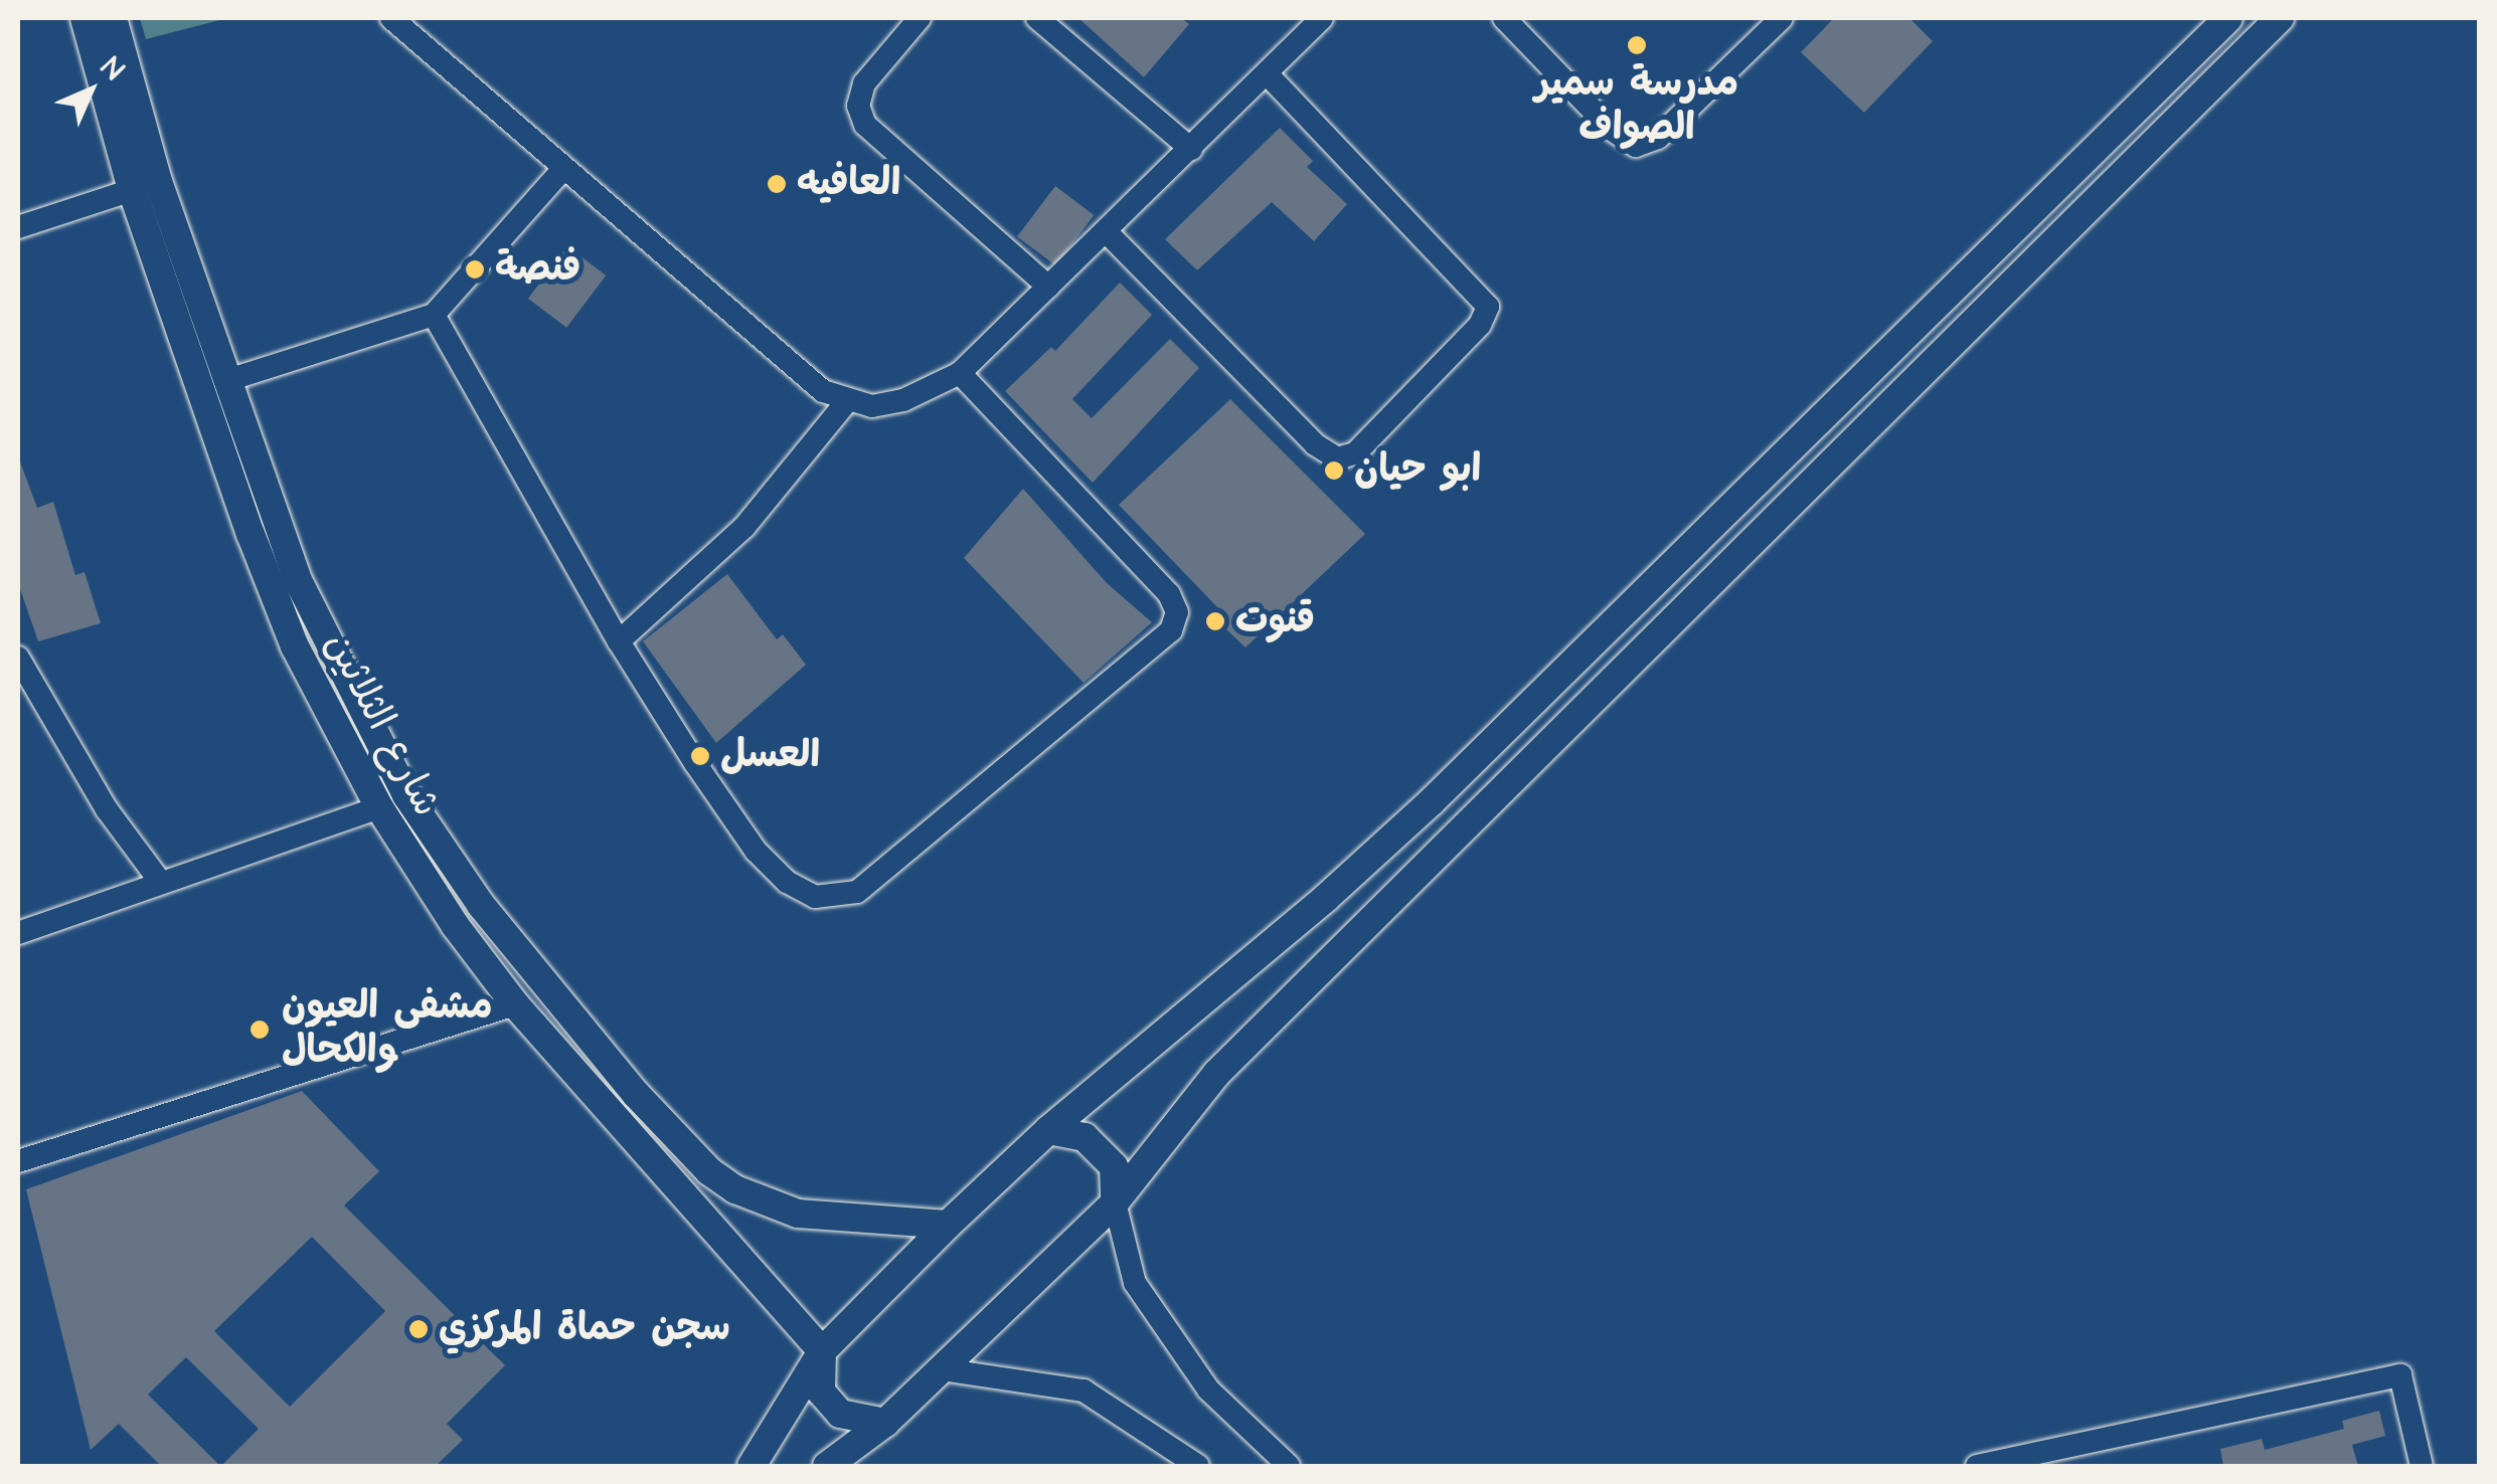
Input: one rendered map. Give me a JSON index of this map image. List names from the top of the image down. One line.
{"streets":{"main road":["شارع الثلاثين"]},"places":["مدرسة سمير الصواف","العافيه","فنصة","ابو حيان","قنوت","العسل","مشفى العيون والكحال","سجن حماة المركزي"],"north":"top right"}
